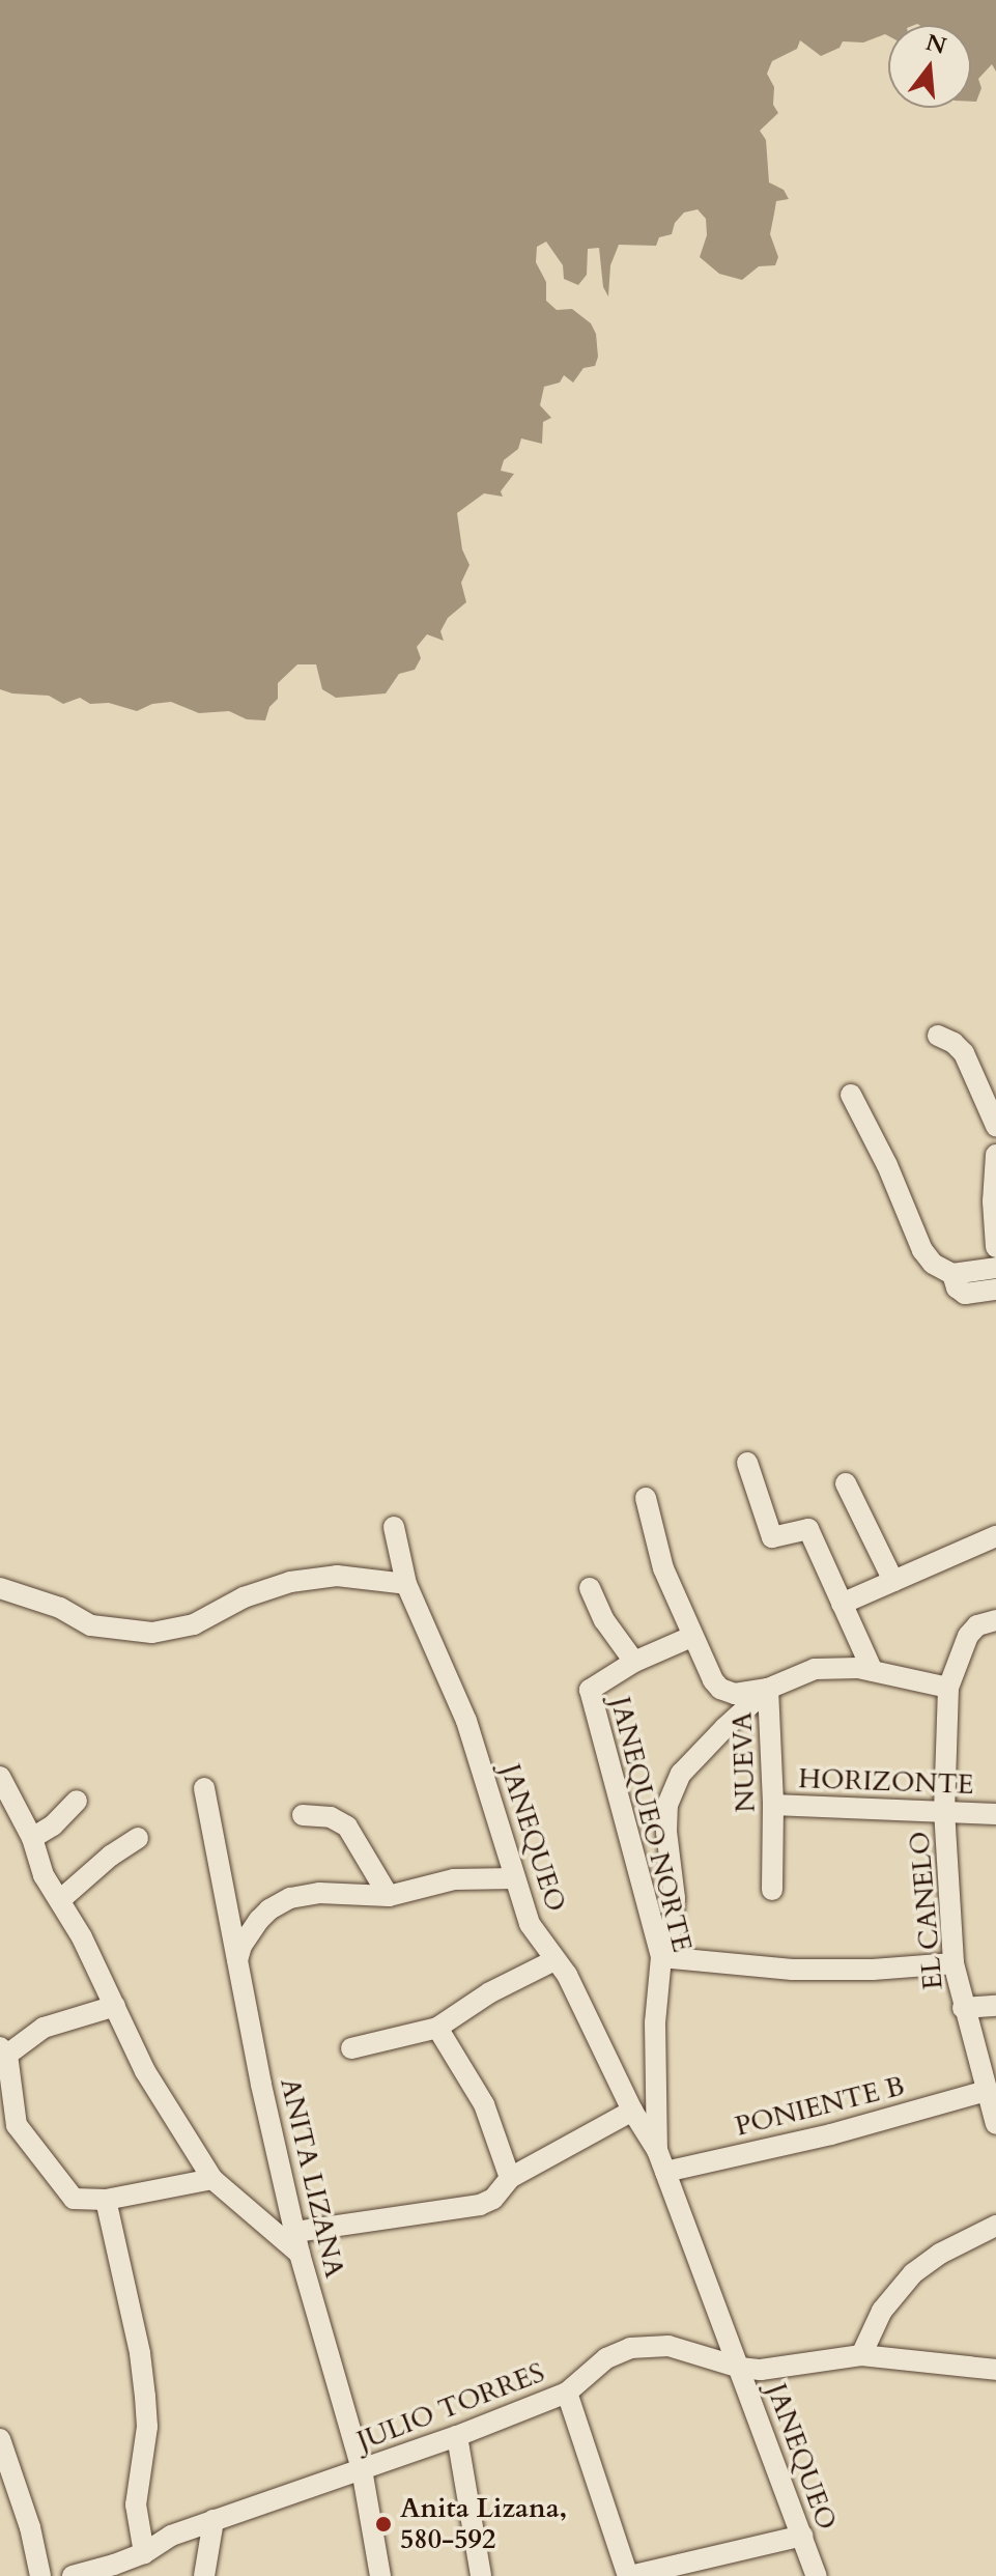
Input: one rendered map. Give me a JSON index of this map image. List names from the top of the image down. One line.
{"streets":{"street":["NUEVA","HORIZONTE","JANEQUEO NORTE","JANEQUEO","EL CANELO","PONIENTE B","ANITA LIZANA","JULIO TORRES"]},"crossings":[["NUEVA","HORIZONTE"],["NUEVA","JANEQUEO NORTE"],["HORIZONTE","EL CANELO"],["JANEQUEO NORTE","JANEQUEO"],["JANEQUEO NORTE","PONIENTE B"],["JANEQUEO","PONIENTE B"],["JANEQUEO","JULIO TORRES"],["EL CANELO","PONIENTE B"],["ANITA LIZANA","JULIO TORRES"]],"places":["Anita Lizana, 580-592"],"north":"top"}
